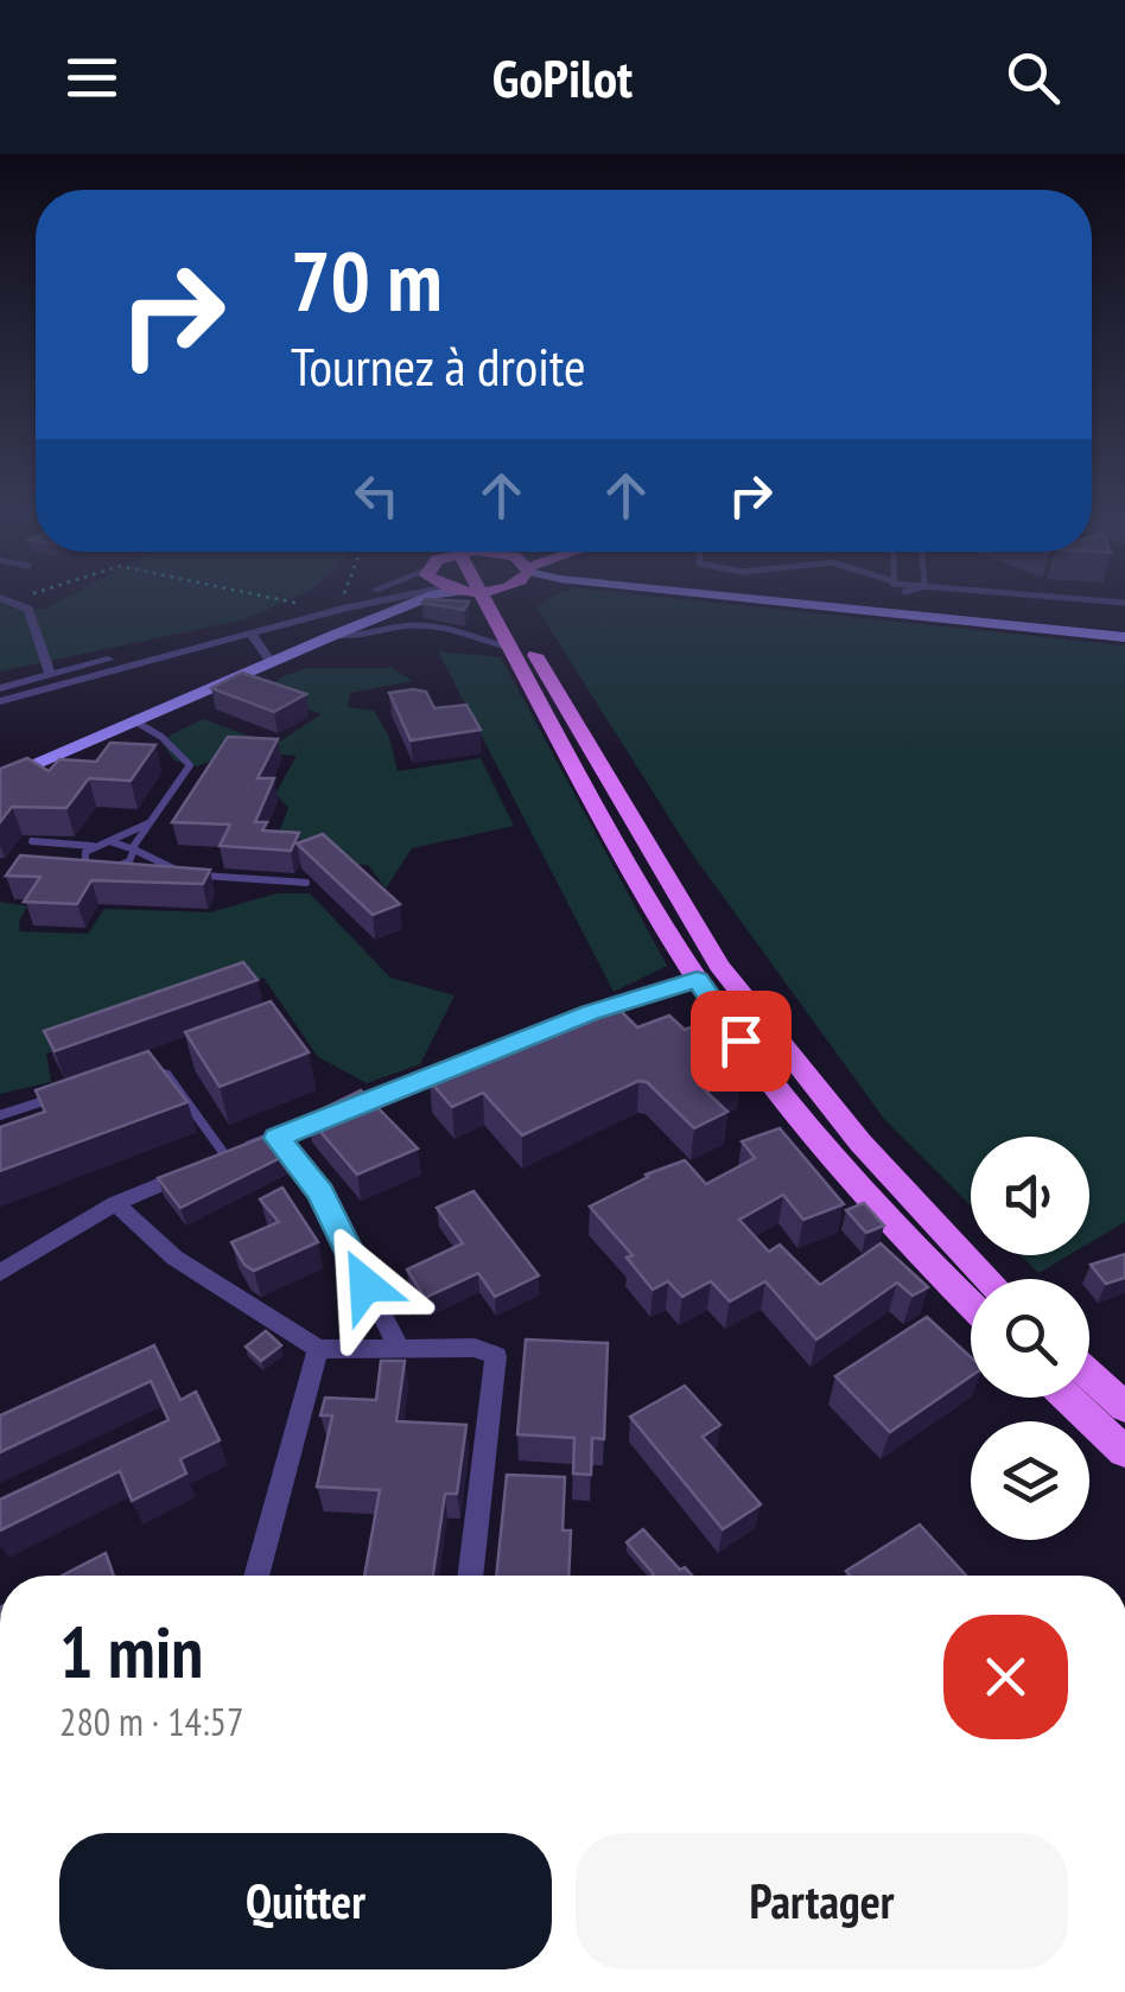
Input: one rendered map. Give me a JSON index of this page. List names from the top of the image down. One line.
{"page":{"header":"GoPilot","turn":["70 m","Tournez à droite"],"heading":["1 min","280 m · 14:57"],"buttons":["Quitter","Partager"]}}
